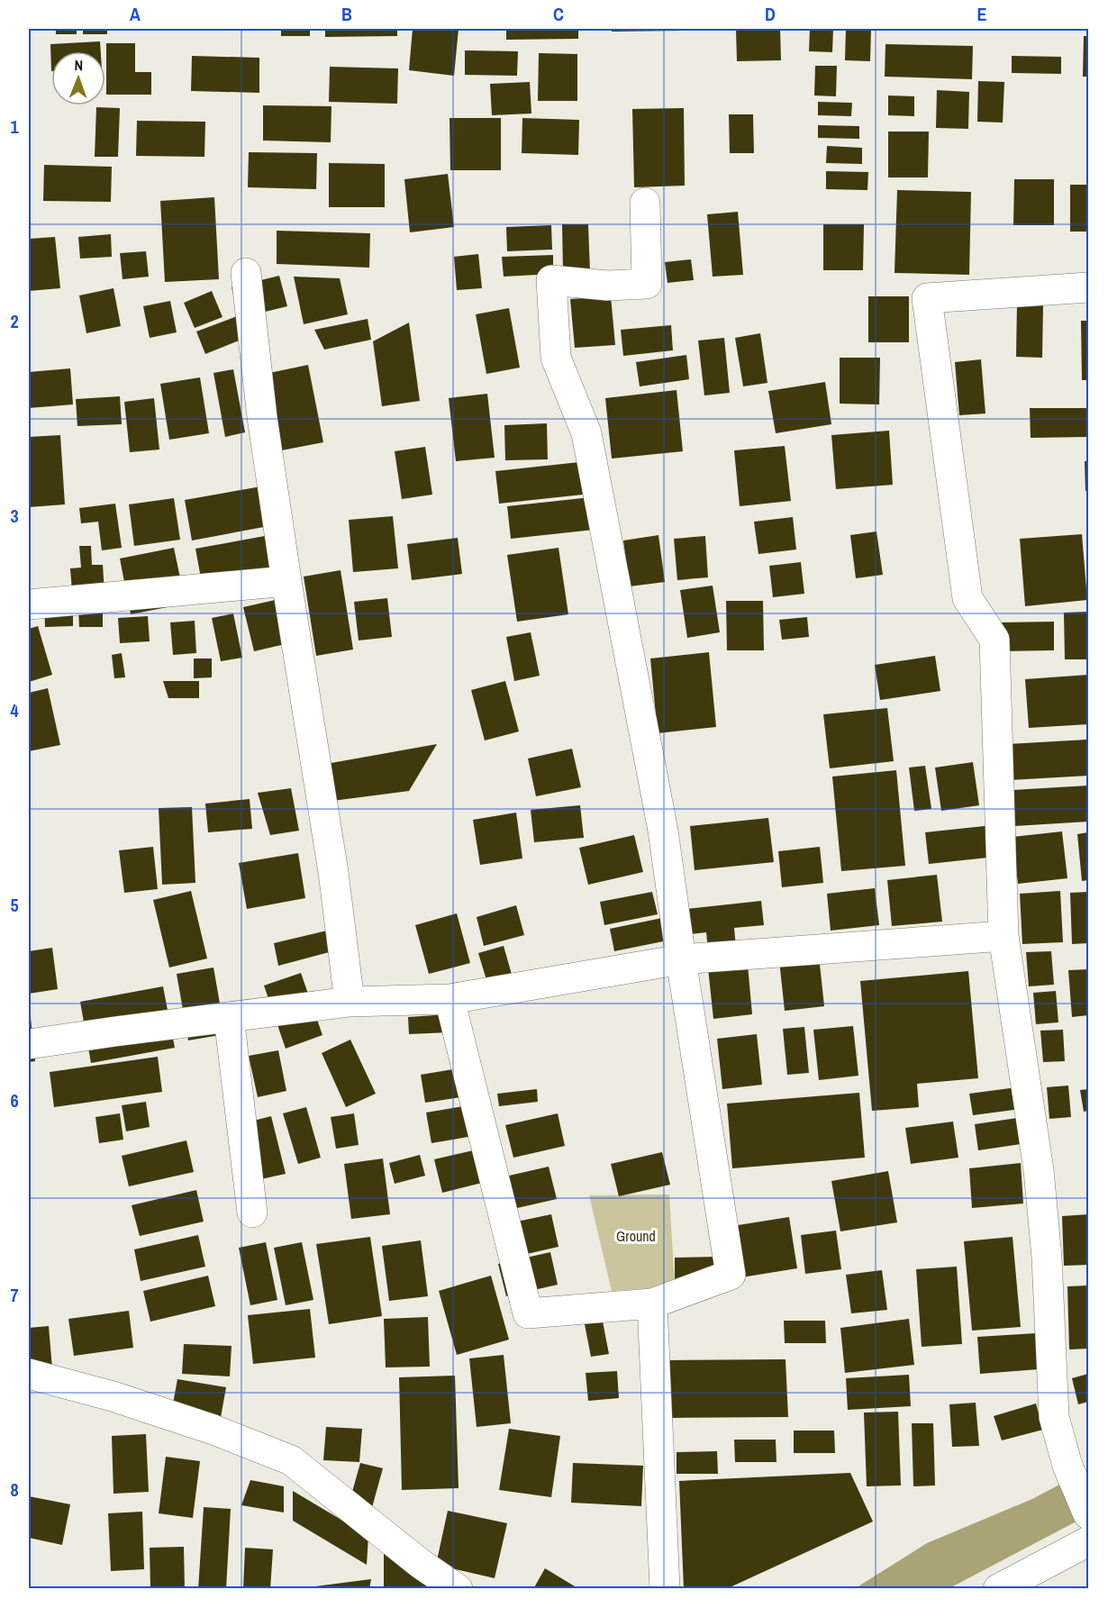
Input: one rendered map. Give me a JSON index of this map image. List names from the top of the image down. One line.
{"parks":["Ground"],"north":"top","grid":{"columns":["A","B","C","D","E"],"rows":["1","2","3","4","5","6","7","8"]}}
